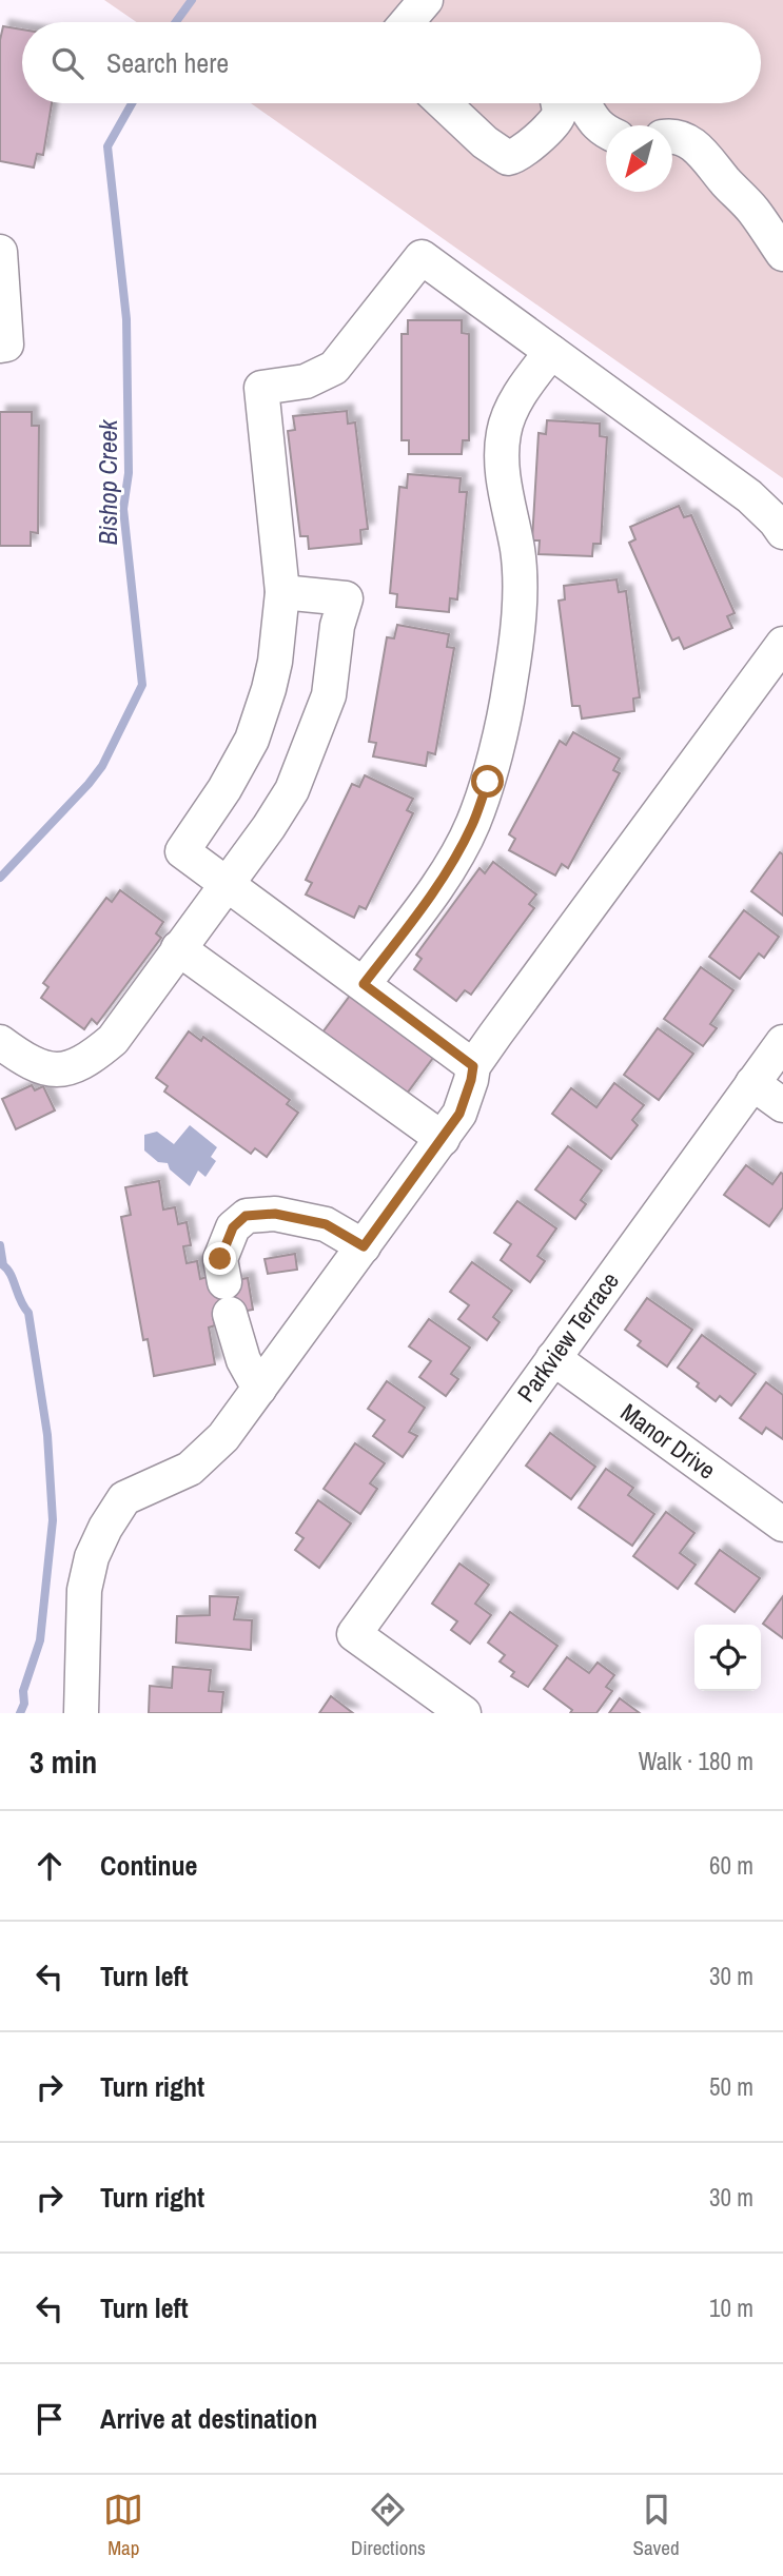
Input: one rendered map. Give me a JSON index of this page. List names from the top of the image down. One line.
{"streets":{"street":["Parkview Terrace","Manor Drive"]},"crossings":[["Parkview Terrace","Manor Drive"]],"water":["Bishop Creek"],"north":"bottom left","page":{"search":"Search here","heading":["3 min","Walk · 180 m"],"list":[["Continue","60 m"],["Turn left","30 m"],["Turn right","50 m"],["Turn right","30 m"],["Turn left","10 m"],"Arrive at destination"],"nav":["Map","Directions","Saved"]}}
